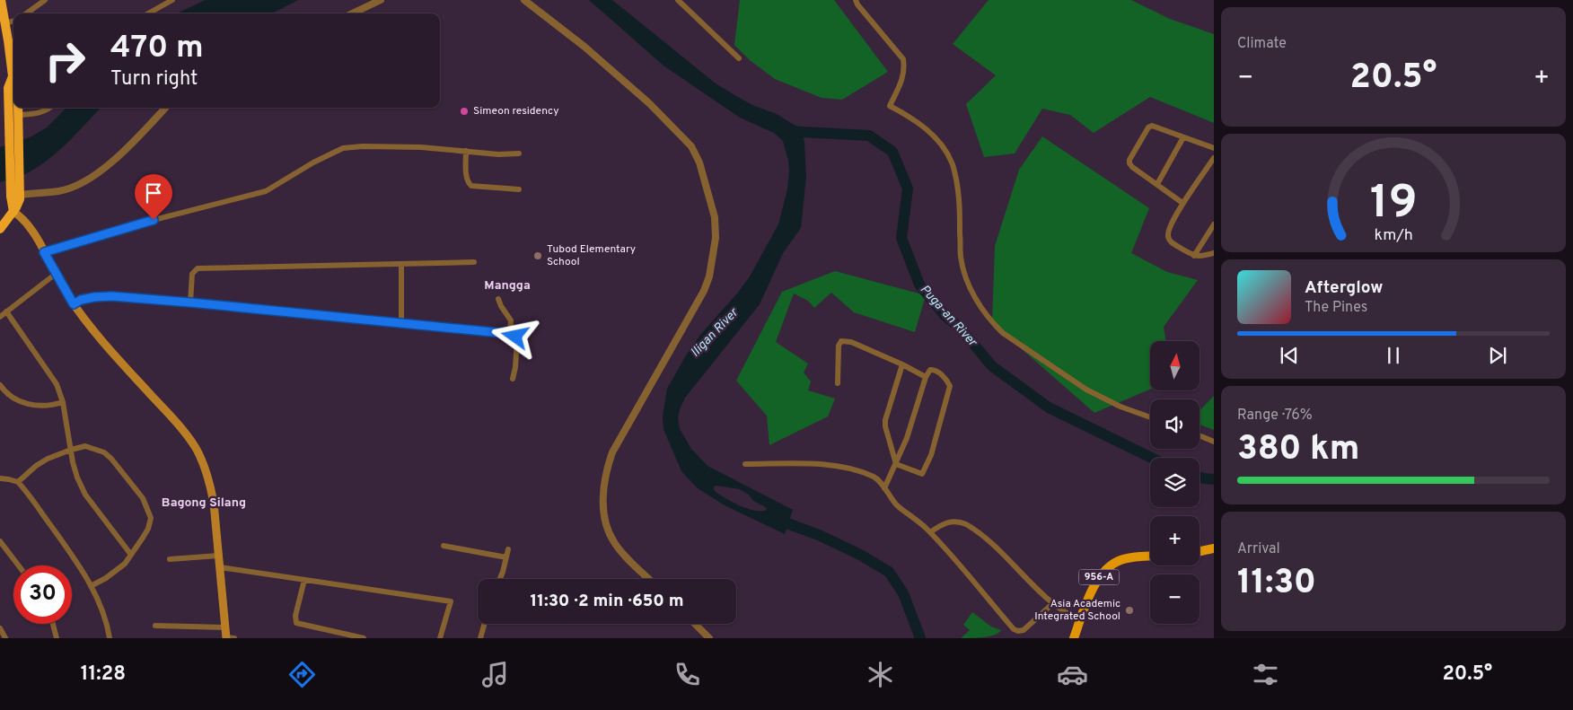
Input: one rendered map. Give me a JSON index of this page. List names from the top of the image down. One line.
{"streets":{"main road":["956-A"]},"districts":["Mangga","Bagong Silang"],"water":["Puga-an River","Iligan River"],"places":["Simeon residency","Tubod Elementary School","Asia Academic Integrated School"],"north":"top","page":{"tile":["Climate",["Range · 76%","380 km"],["Arrival","11:30"]],"turn":["470 m","Turn right"],"heat":["−","20.5°","+"],"song":["Afterglow","The Pines"],"map_buttons":["+","−"],"limit":"30","trip":"11:30 · 2 min · 650 m","tabs":["11:28","20.5°"],"gauge":["19","km/h"]}}
